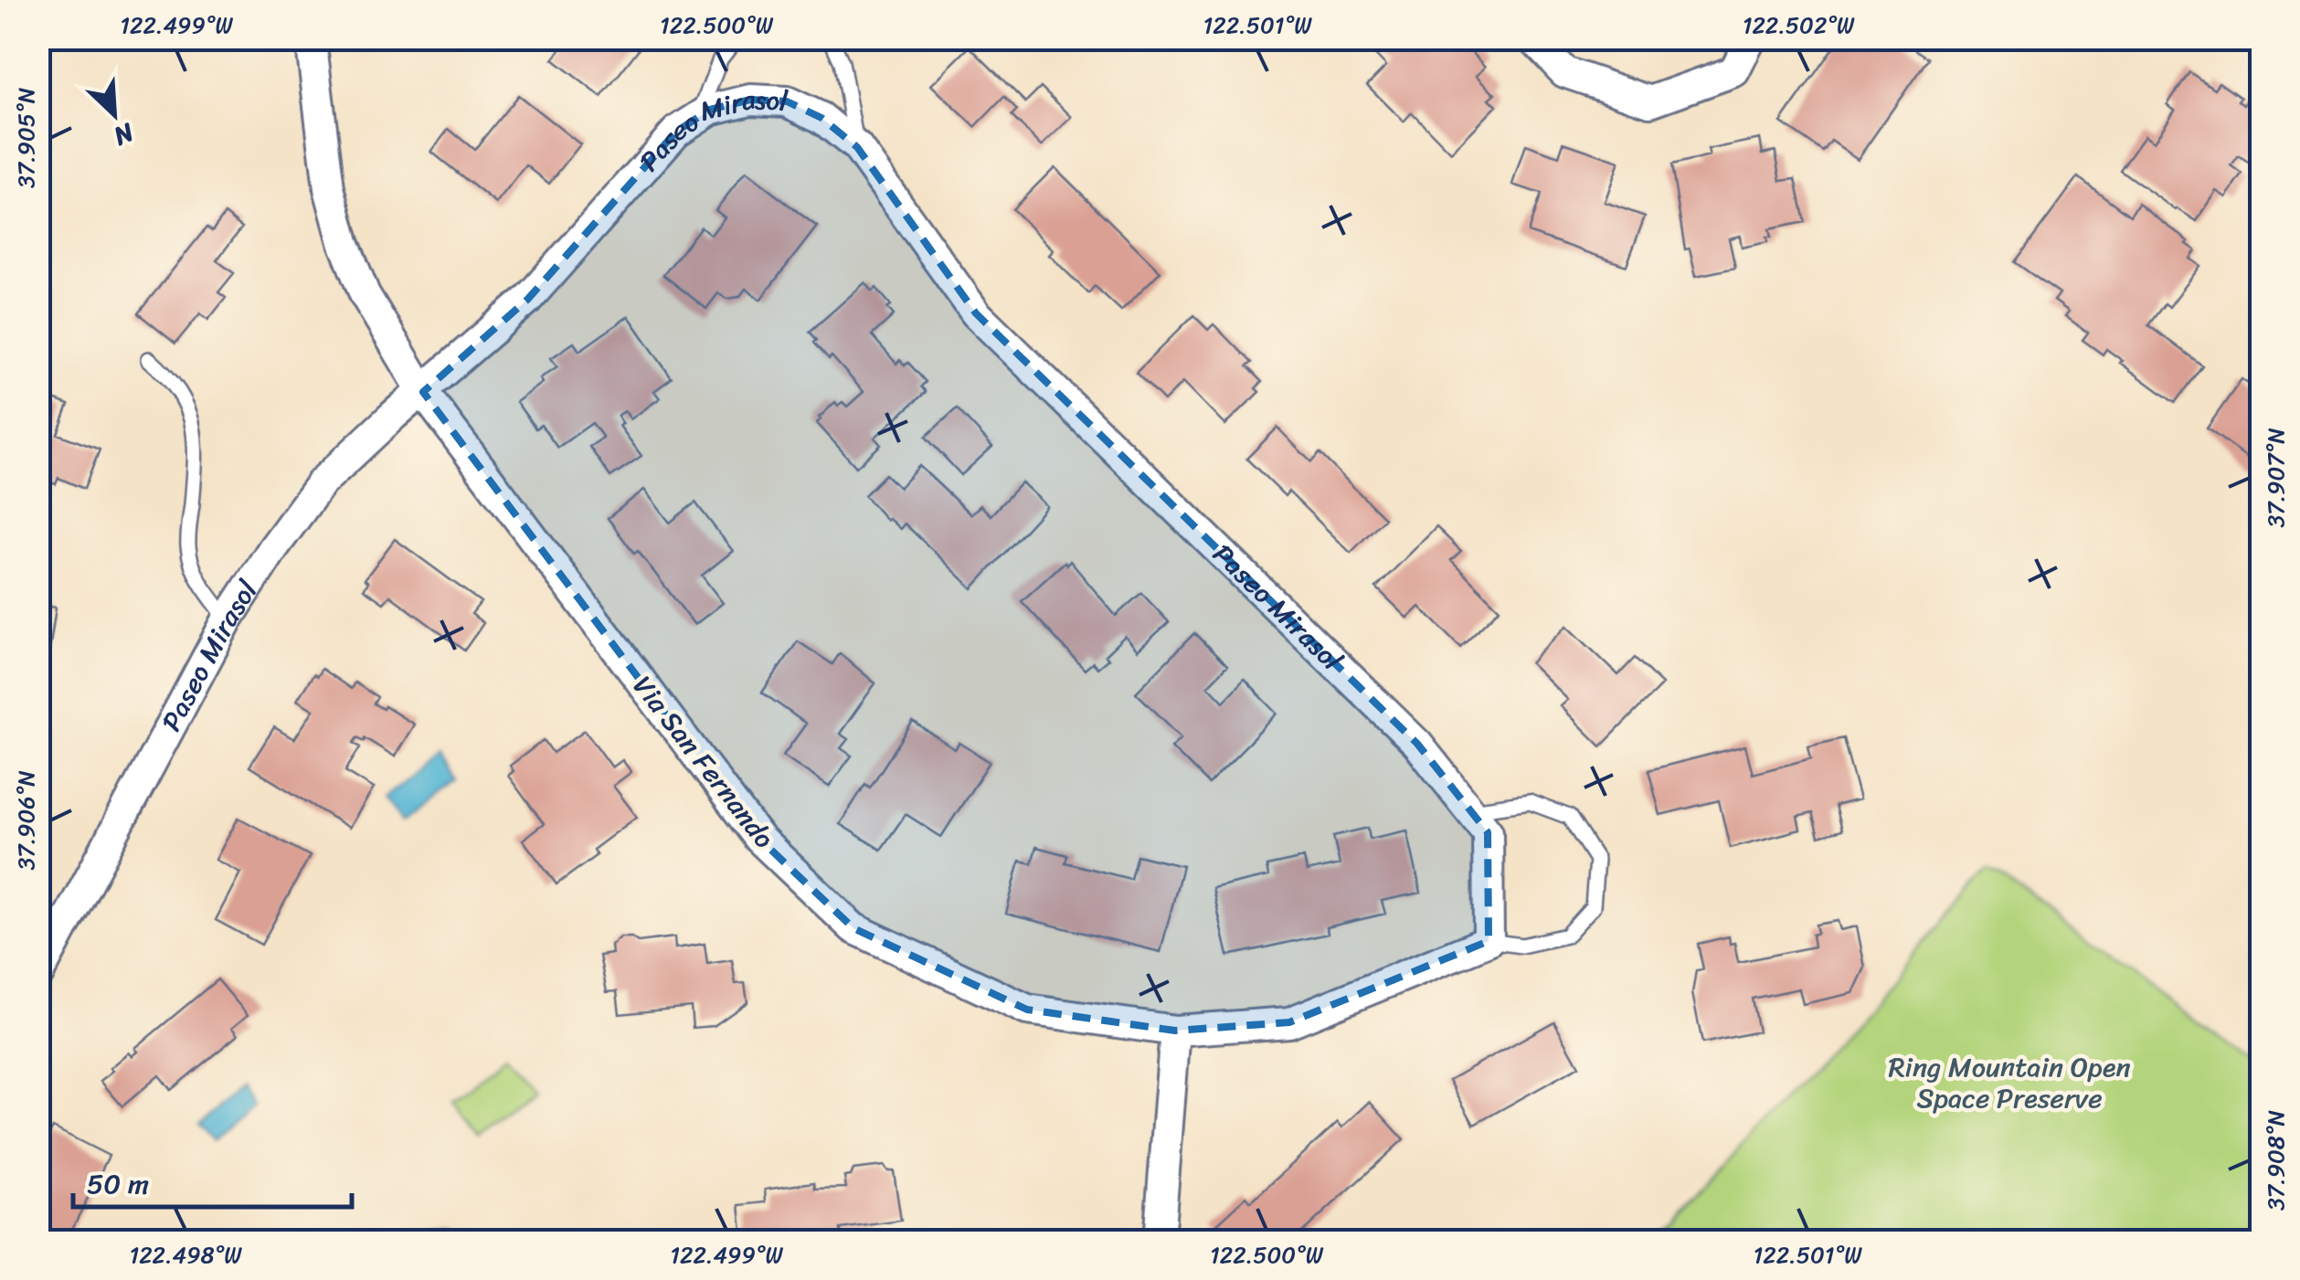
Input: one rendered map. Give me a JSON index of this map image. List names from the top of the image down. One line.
{"streets":{"street":["Paseo Mirasol","Via San Fernando"]},"crossings":[["Paseo Mirasol","Via San Fernando"]],"parks":["Ring Mountain Open Space Preserve"],"scale_bar":"50 m","north":"bottom right","coordinates":["122.499°W","122.500°W","122.501°W","122.502°W","37.905°N","37.907°N","37.906°N","37.908°N","122.498°W"]}
